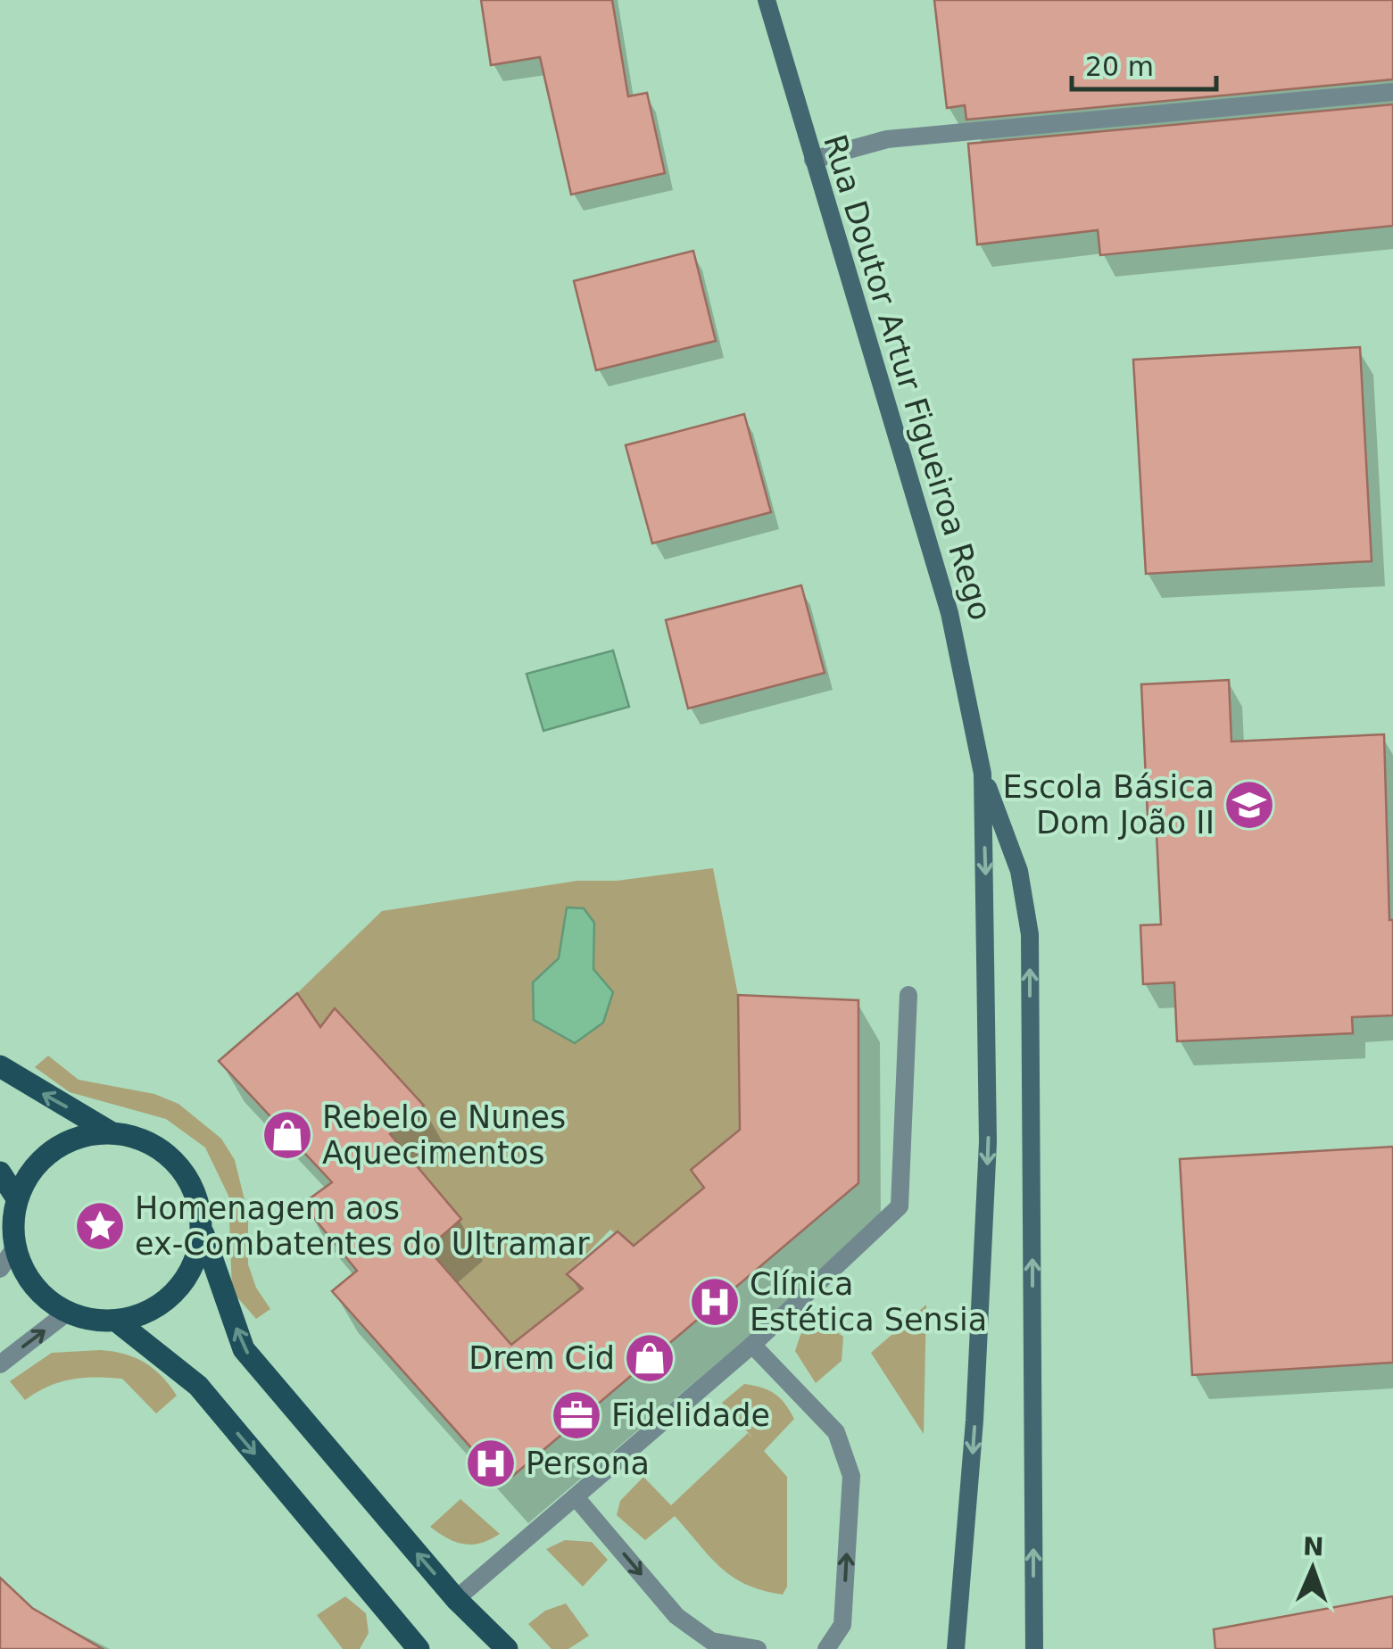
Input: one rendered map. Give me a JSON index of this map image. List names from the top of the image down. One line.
{"streets":{"main road":["Rua Doutor Artur Figueiroa Rego"]},"places":{"school or university":["Escola Básica Dom João II"],"shop":["Rebelo e Nunes Aquecimentos","Drem Cid"],"place":["Homenagem aos ex-Combatentes do Ultramar"],"hospital":["Clínica Estética Sensia","Persona"],"office":["Fidelidade"]},"scale_bar":"20 m","north":"top"}
